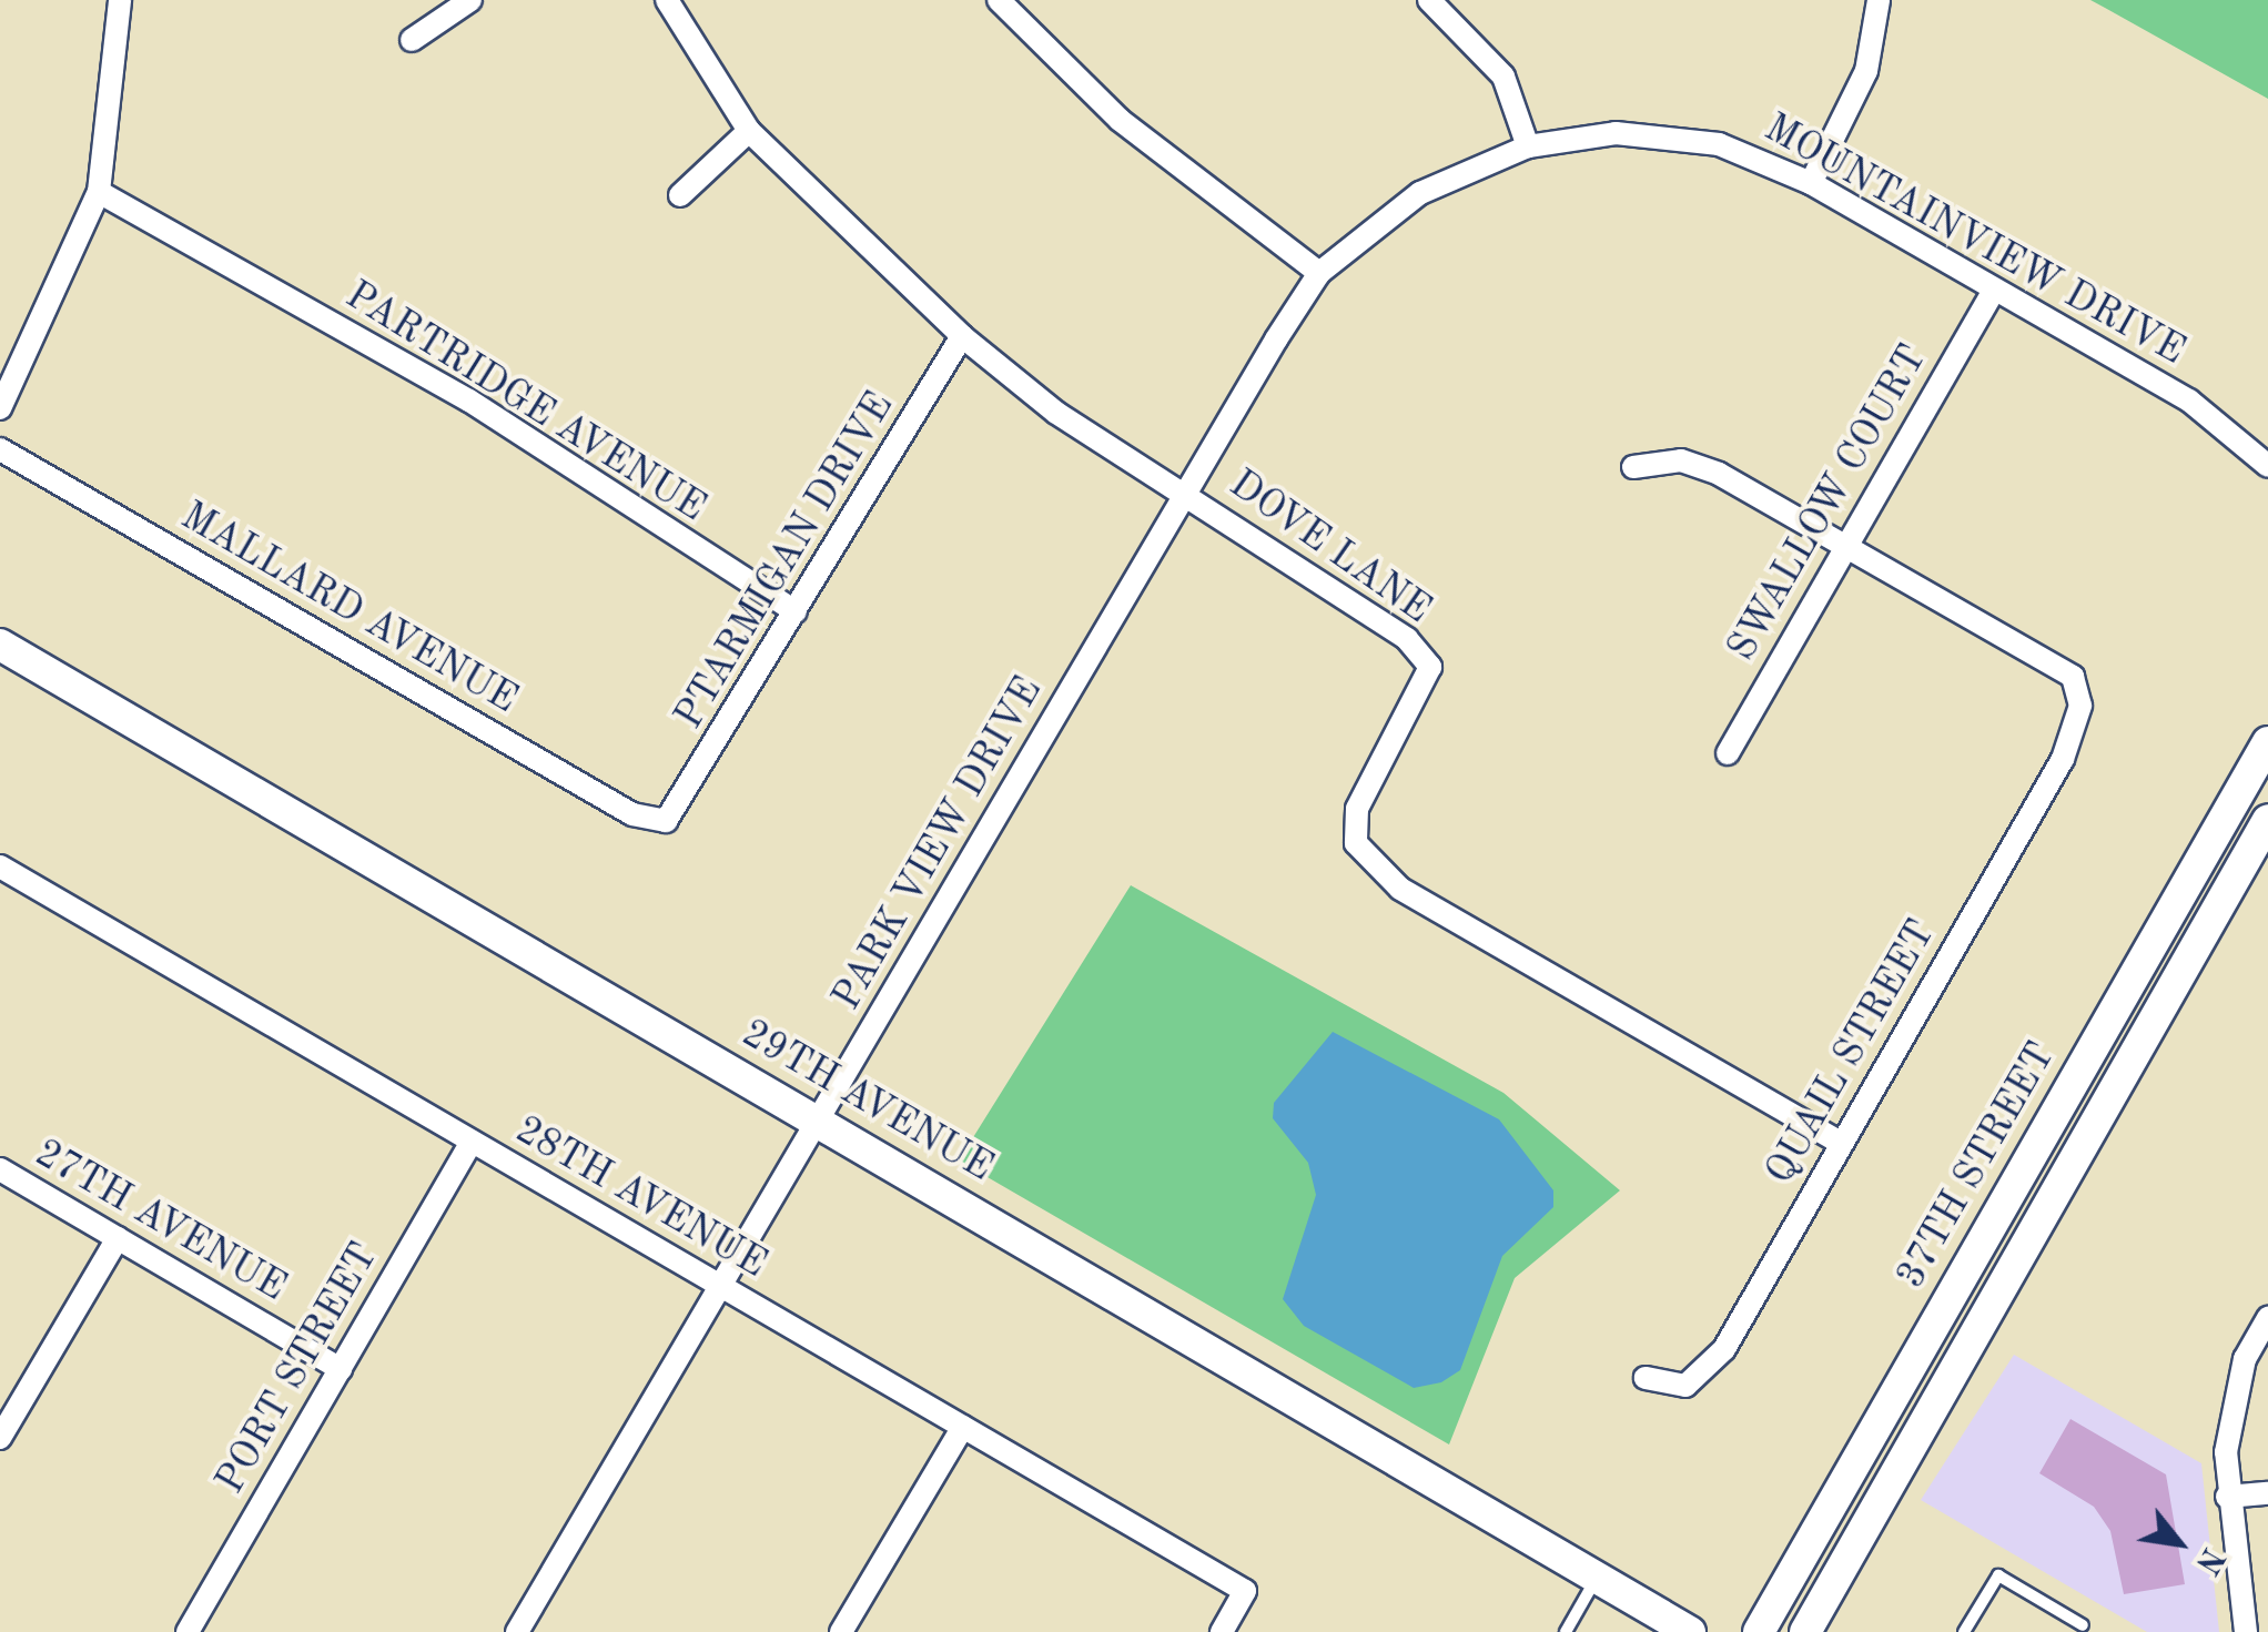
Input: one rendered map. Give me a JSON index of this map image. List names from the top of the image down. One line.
{"streets":{"street":["MOUNTAINVIEW DRIVE","PARTRIDGE AVENUE","SWALLOW COURT","DOVE LANE","PTARMIGAN DRIVE","MALLARD AVENUE","PARK VIEW DRIVE","QUAIL STREET","29TH AVENUE","37TH STREET","28TH AVENUE","27TH AVENUE","PORT STREET"]},"crossings":[["MOUNTAINVIEW DRIVE","SWALLOW COURT"],["MOUNTAINVIEW DRIVE","DOVE LANE"],["MOUNTAINVIEW DRIVE","PARK VIEW DRIVE"],["PARTRIDGE AVENUE","PTARMIGAN DRIVE"],["SWALLOW COURT","QUAIL STREET"],["DOVE LANE","PTARMIGAN DRIVE"],["DOVE LANE","PARK VIEW DRIVE"],["DOVE LANE","QUAIL STREET"],["PTARMIGAN DRIVE","MALLARD AVENUE"],["PARK VIEW DRIVE","29TH AVENUE"],["PARK VIEW DRIVE","28TH AVENUE"],["28TH AVENUE","PORT STREET"],["27TH AVENUE","PORT STREET"]],"north":"bottom right"}
